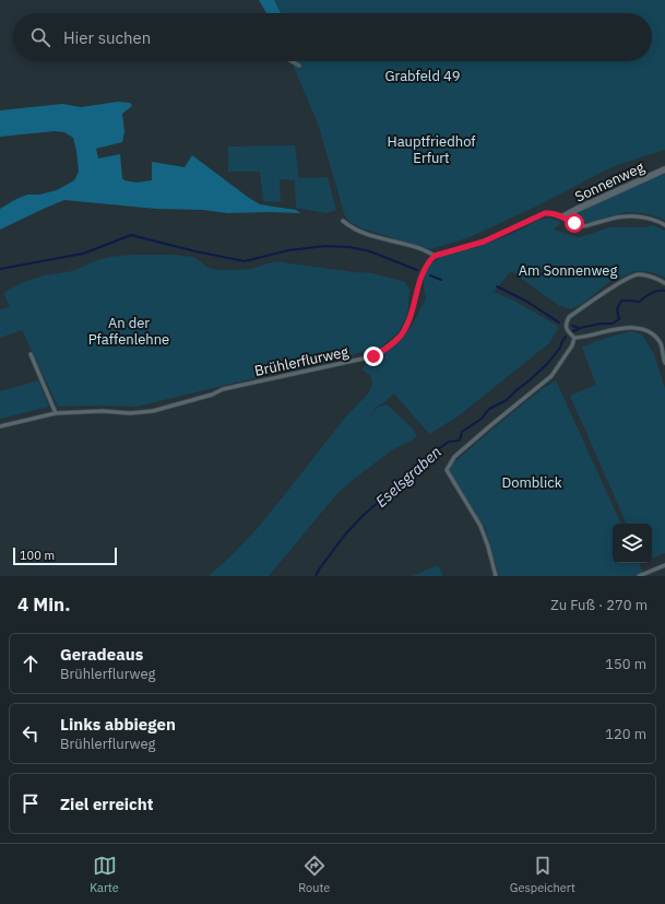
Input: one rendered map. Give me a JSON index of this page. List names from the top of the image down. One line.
{"streets":{"street":["Sonnenweg"],"lane":["Brühlerflurweg"]},"water":["Eselsgraben"],"parks":["Grabfeld 49","Hauptfriedhof Erfurt","Am Sonnenweg","An der Pfaffenlehne","Domblick"],"scale_bar":"100 m","page":{"search":"Hier suchen","scale":"100 m","heading":["4 Min.","Zu Fuß · 270 m"],"list":[["Geradeaus","Brühlerflurweg","150 m"],["Links abbiegen","Brühlerflurweg","120 m"],"Ziel erreicht"],"nav":["Karte","Route","Gespeichert"]}}
